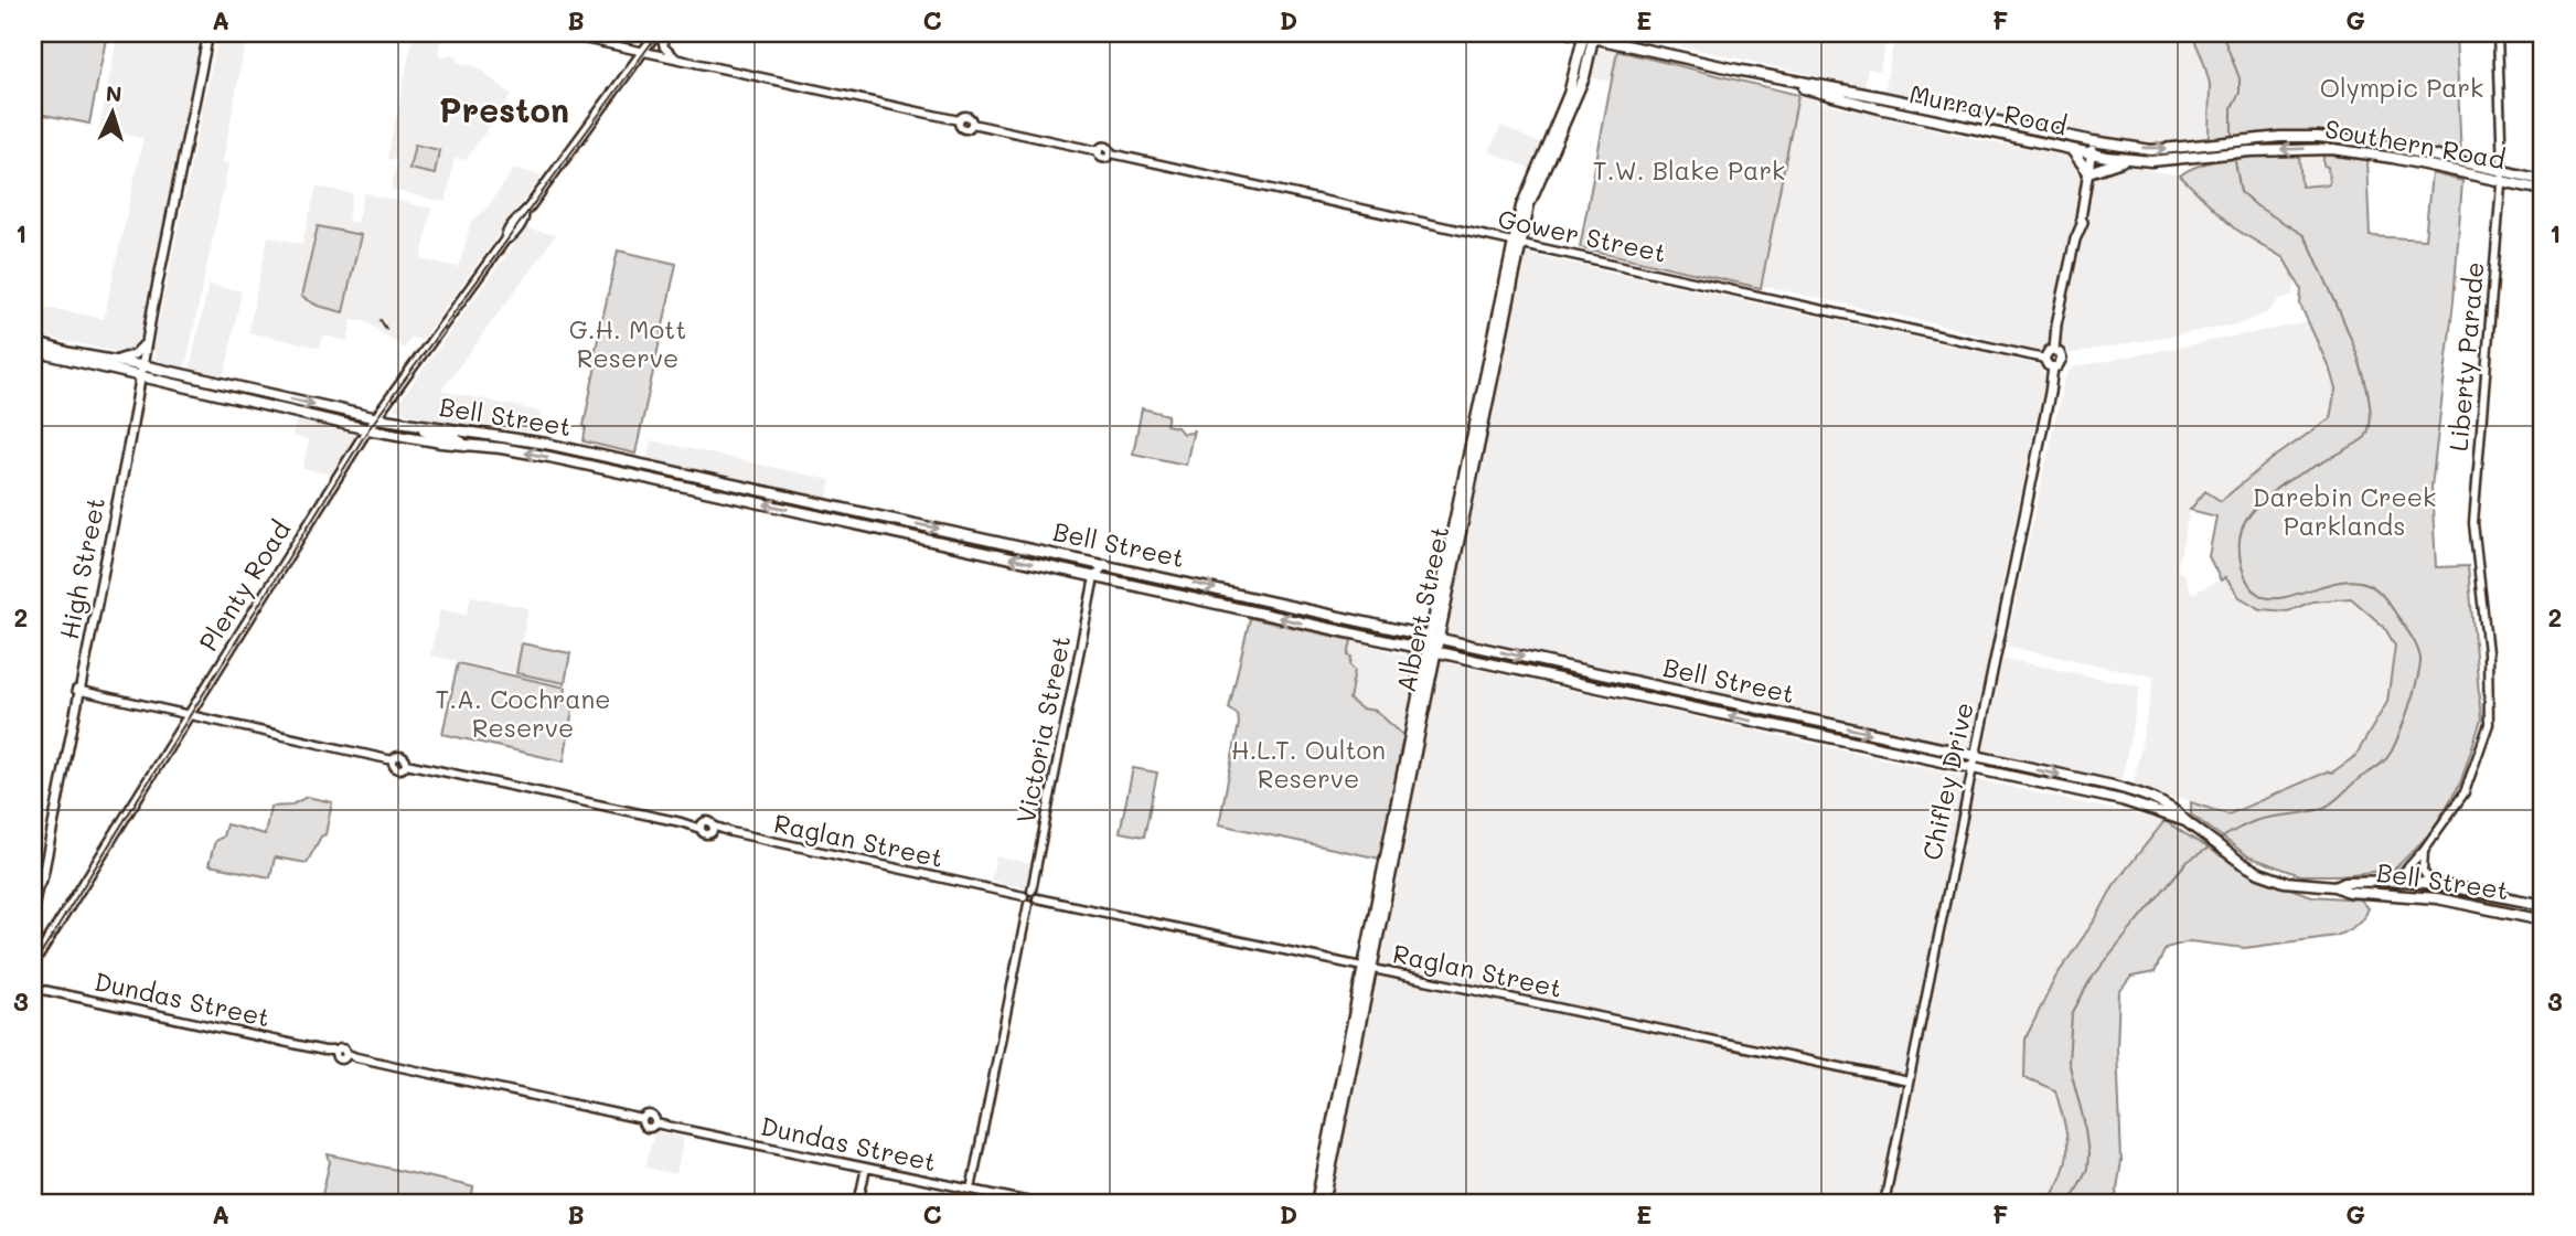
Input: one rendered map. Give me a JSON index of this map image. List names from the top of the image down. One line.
{"streets":{"main road":["Murray Road","Southern Road","Bell Street","High Street","Plenty Road","Albert Street","Chifley Drive"],"street":["Gower Street","Liberty Parade","Victoria Street","Raglan Street","Dundas Street"]},"crossings":[["Murray Road","Southern Road"],["Murray Road","Albert Street"],["Southern Road","Liberty Parade"],["Gower Street","Albert Street"],["Gower Street","Chifley Drive"],["Liberty Parade","Bell Street"],["Bell Street","High Street"],["Bell Street","Plenty Road"],["Bell Street","Albert Street"],["Bell Street","Victoria Street"],["Bell Street","Chifley Drive"],["Plenty Road","Raglan Street"],["Albert Street","Raglan Street"],["Chifley Drive","Raglan Street"]],"districts":["Preston"],"parks":["Olympic Park","T.W. Blake Park","G.H. Mott Reserve","Darebin Creek Parklands","T.A. Cochrane Reserve","H.L.T. Oulton Reserve"],"north":"top","grid":{"columns":["A","B","C","D","E","F","G"],"rows":["1","2","3"]}}
